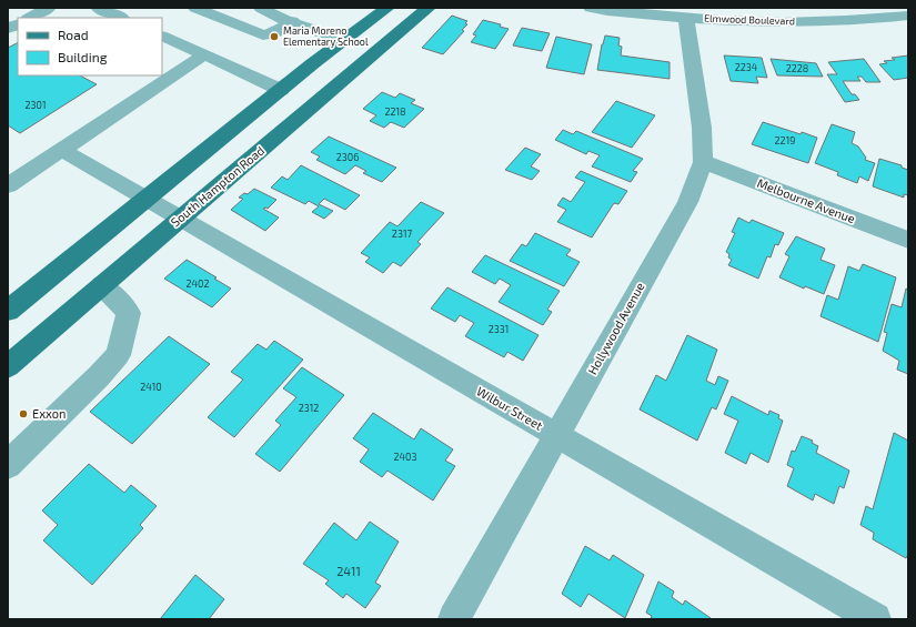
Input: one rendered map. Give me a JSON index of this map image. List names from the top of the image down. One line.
{"streets":{"main road":["South Hampton Road"],"street":["Elmwood Boulevard","Melbourne Avenue","Hollywood Avenue","Wilbur Street"]},"crossings":[["Elmwood Boulevard","Hollywood Avenue"],["South Hampton Road","Wilbur Street"],["Melbourne Avenue","Hollywood Avenue"],["Hollywood Avenue","Wilbur Street"]],"places":["Maria Moreno Elementary School","Exxon"],"house_numbers":["2234","2228","2301","2218","2219","2306","2317","2402","2331","2410","2312","2403","2411"],"legend":["Road","Building"]}
